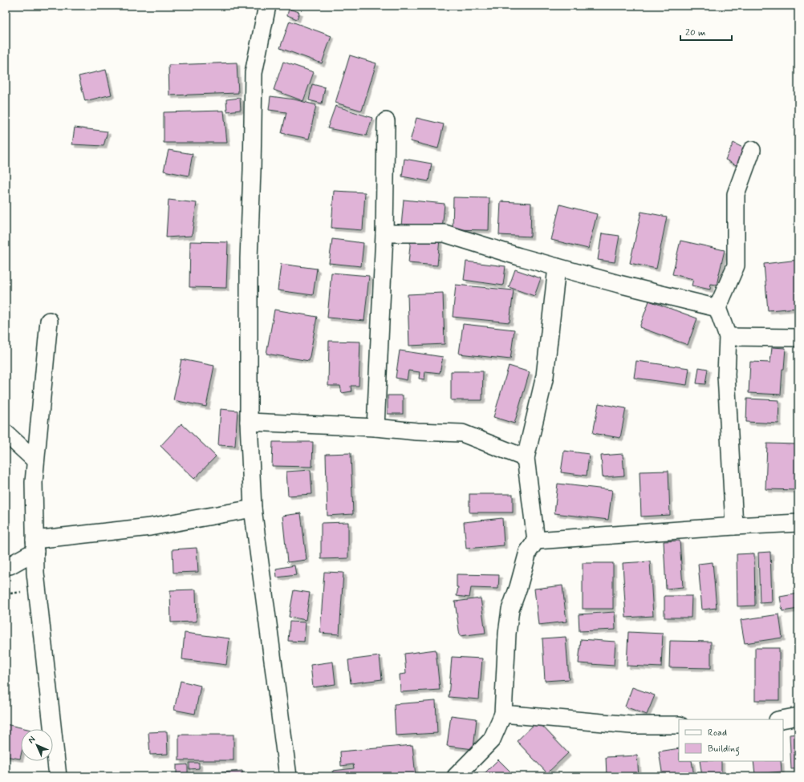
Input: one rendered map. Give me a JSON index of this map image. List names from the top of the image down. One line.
{"legend":["Road","Building"],"scale_bar":"20 m","north":"top left"}
